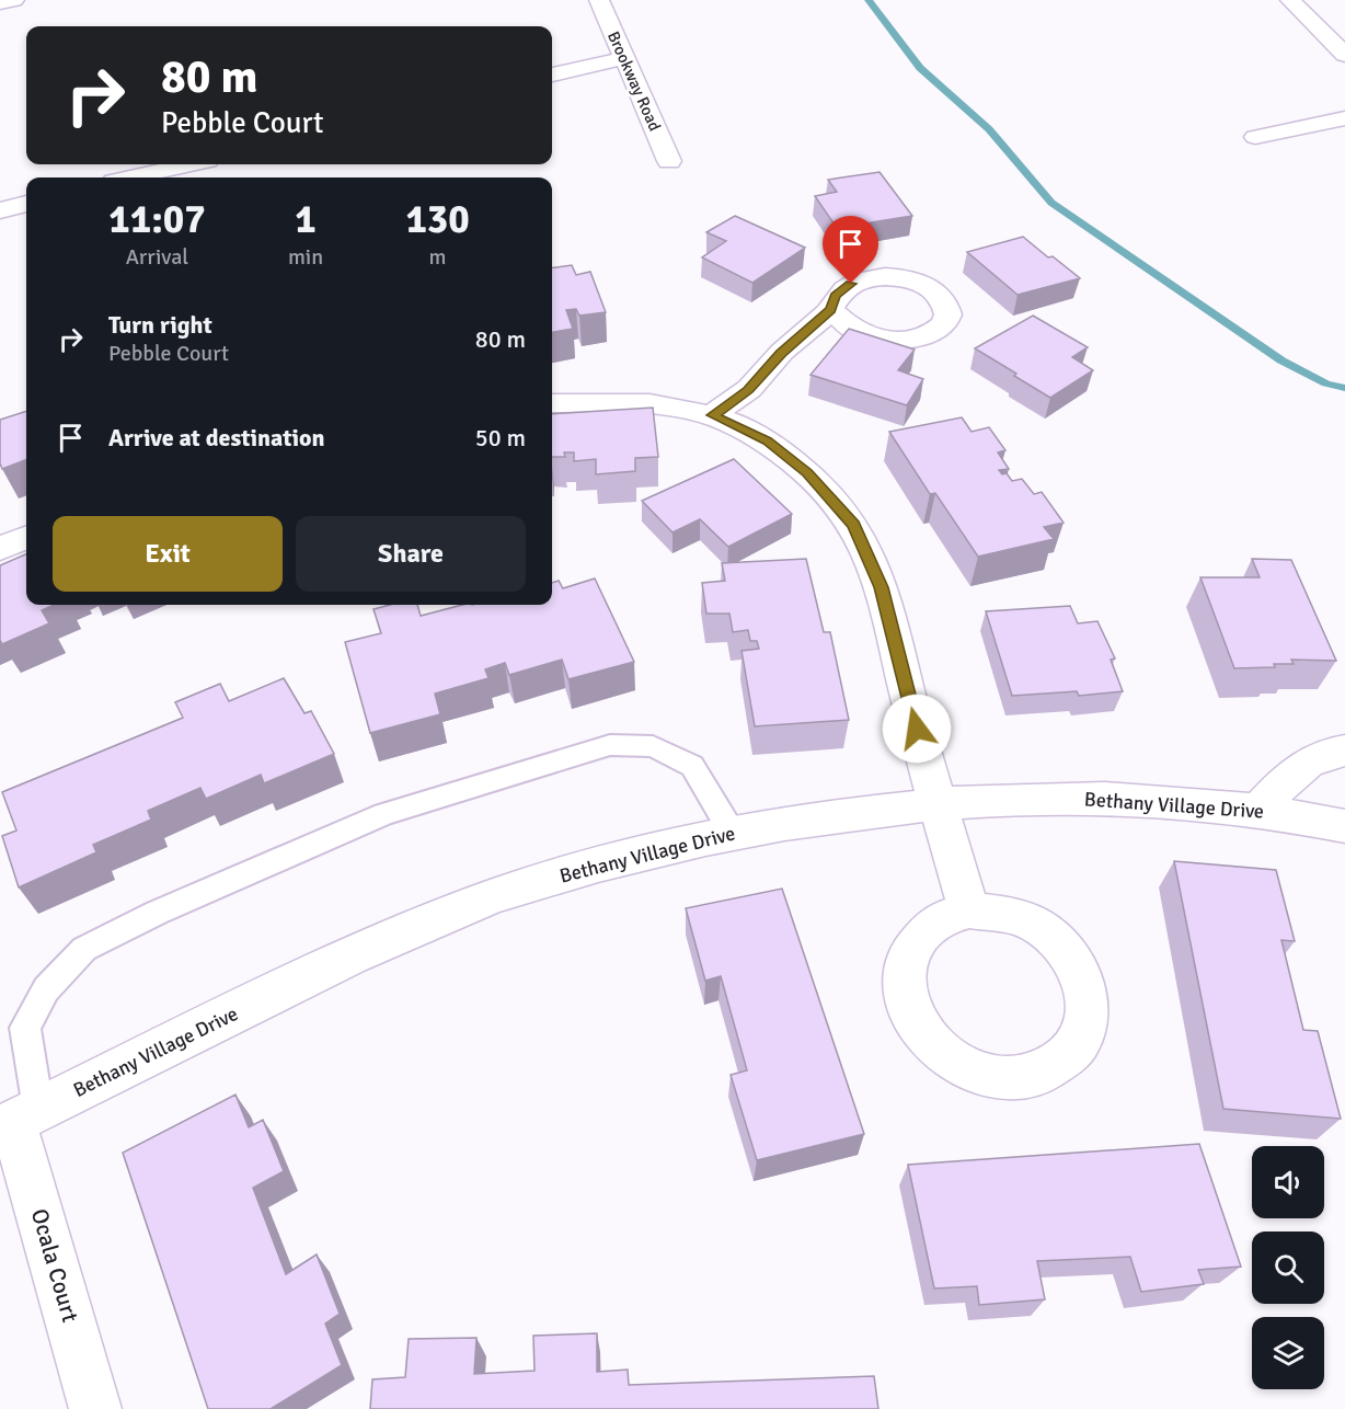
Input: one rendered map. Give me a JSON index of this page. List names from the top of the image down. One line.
{"streets":{"street":["Brookway Road","Bethany Village Drive","Ocala Court"]},"crossings":[["Bethany Village Drive","Ocala Court"]],"page":{"turn":["80 m","Pebble Court"],"eta":["11:07","Arrival","1","min","130","m"],"list":[{"name":"Turn right","note":"Pebble Court","value":"80 m"},{"name":"Arrive at destination","value":"50 m"}],"buttons":["Exit","Share"]}}
